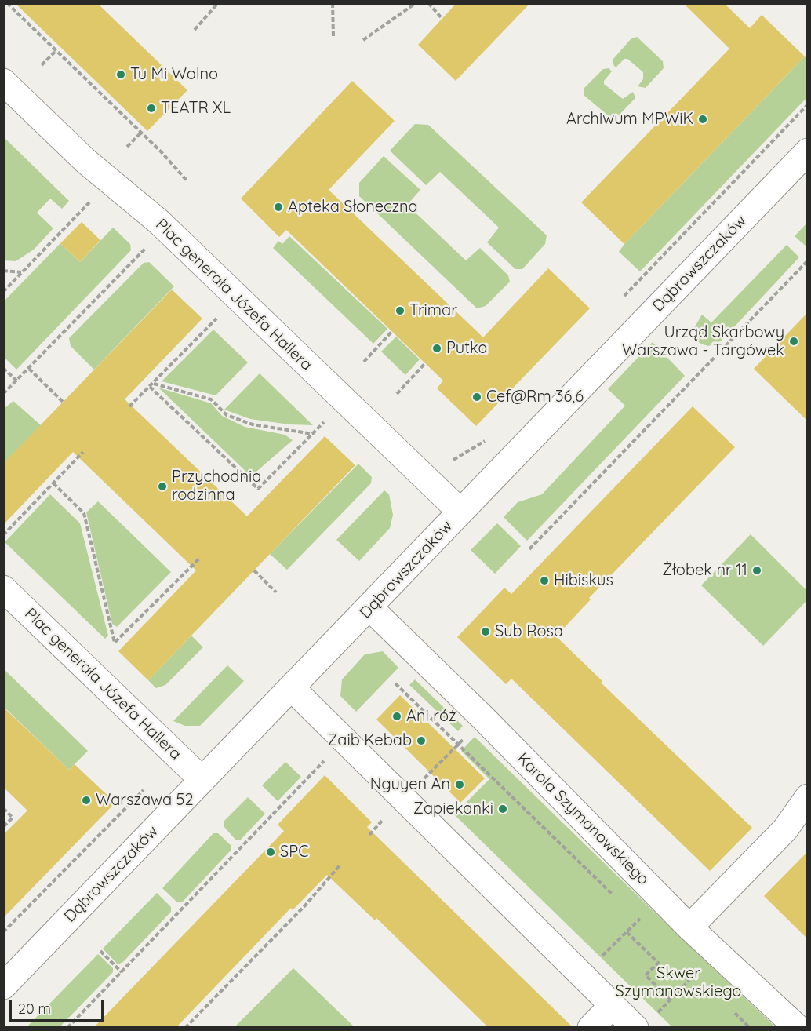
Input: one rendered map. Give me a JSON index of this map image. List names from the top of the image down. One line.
{"streets":{"street":["Dąbrowszczaków","Plac generała Józefa Hallera","Karola Szymanowskiego"]},"crossings":[["Dąbrowszczaków","Plac generała Józefa Hallera"],["Dąbrowszczaków","Karola Szymanowskiego"]],"parks":["Skwer Szymanowskiego"],"places":["Tu Mi Wolno","TEATR XL","Archiwum MPWiK","Apteka Słoneczna","Trimar","Urząd Skarbowy Warszawa - Targówek","Putka","Cef@Rm 36,6","Przychodnia rodzinna","Żłobek nr 11","Hibiskus","Sub Rosa","Ani róż","Zaib Kebab","Nguyen An","Warszawa 52","Zapiekanki","SPC"],"scale_bar":"20 m"}
